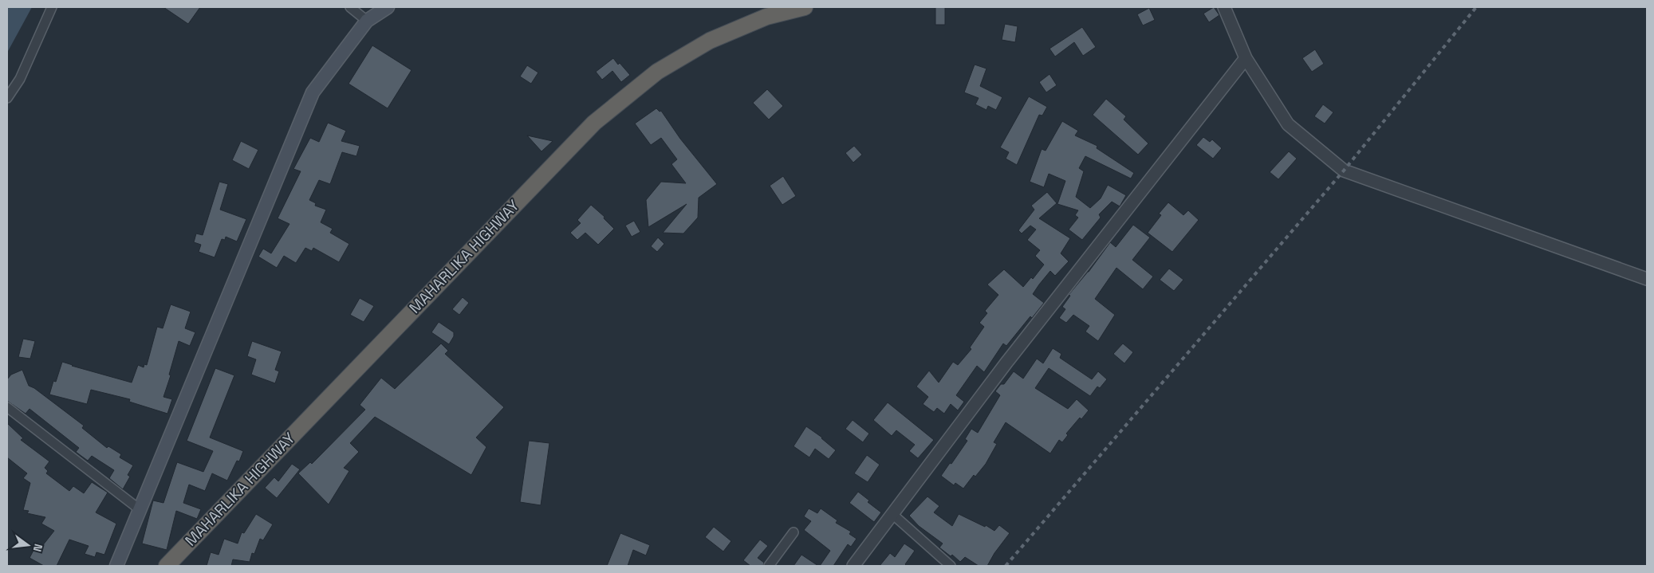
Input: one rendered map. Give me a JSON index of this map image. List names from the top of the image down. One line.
{"streets":{"highway":["MAHARLIKA HIGHWAY"]},"north":"right"}
